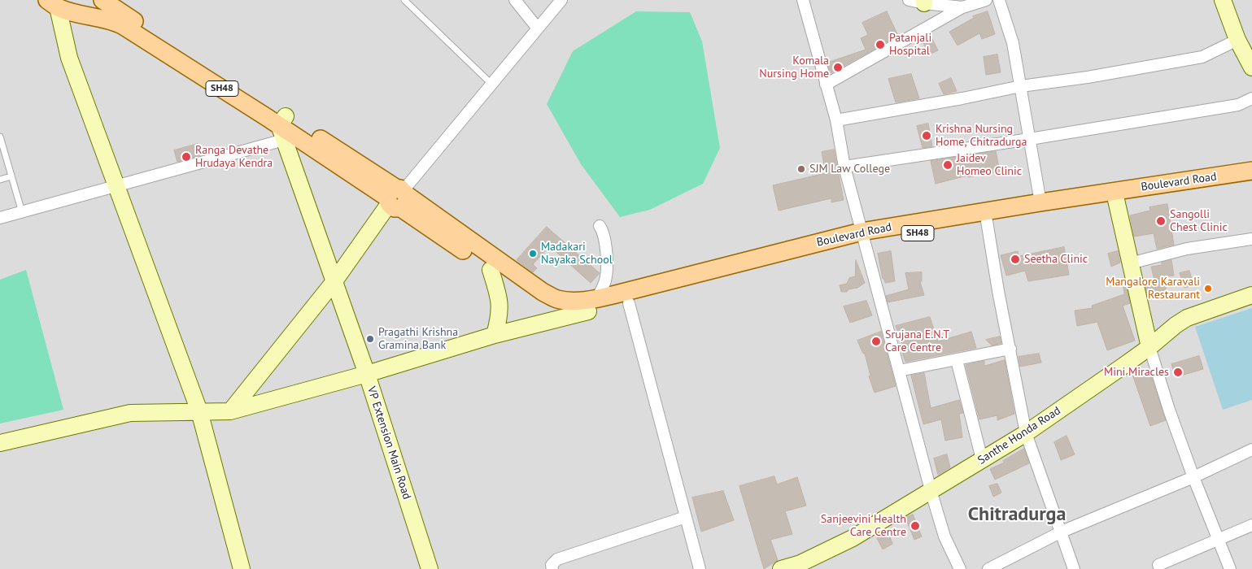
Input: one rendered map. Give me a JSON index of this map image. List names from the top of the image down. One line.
{"streets":{"main road":["SH48","Boulevard Road"],"street":["Santhe Honda Road","VP Extension Main Road"]},"crossings":[["SH48","Boulevard Road"],["SH48","VP Extension Main Road"],["Boulevard Road","VP Extension Main Road"]],"districts":["Chitradurga"],"places":["Patanjali Hospital","Komala Nursing Home","Krishna Nursing Home, Chitradurga","Ranga Devathe Hrudaya Kendra","Jaidev Homeo Clinic","SJM Law College","Sangolli Chest Clinic","Madakari Nayaka School","Seetha Clinic","Mangalore Karavali Restaurant","Pragathi Krishna Gramina Bank","Srujana E.N.T Care Centre","Mini Miracles","Sanjeevini Health Care Centre"]}
